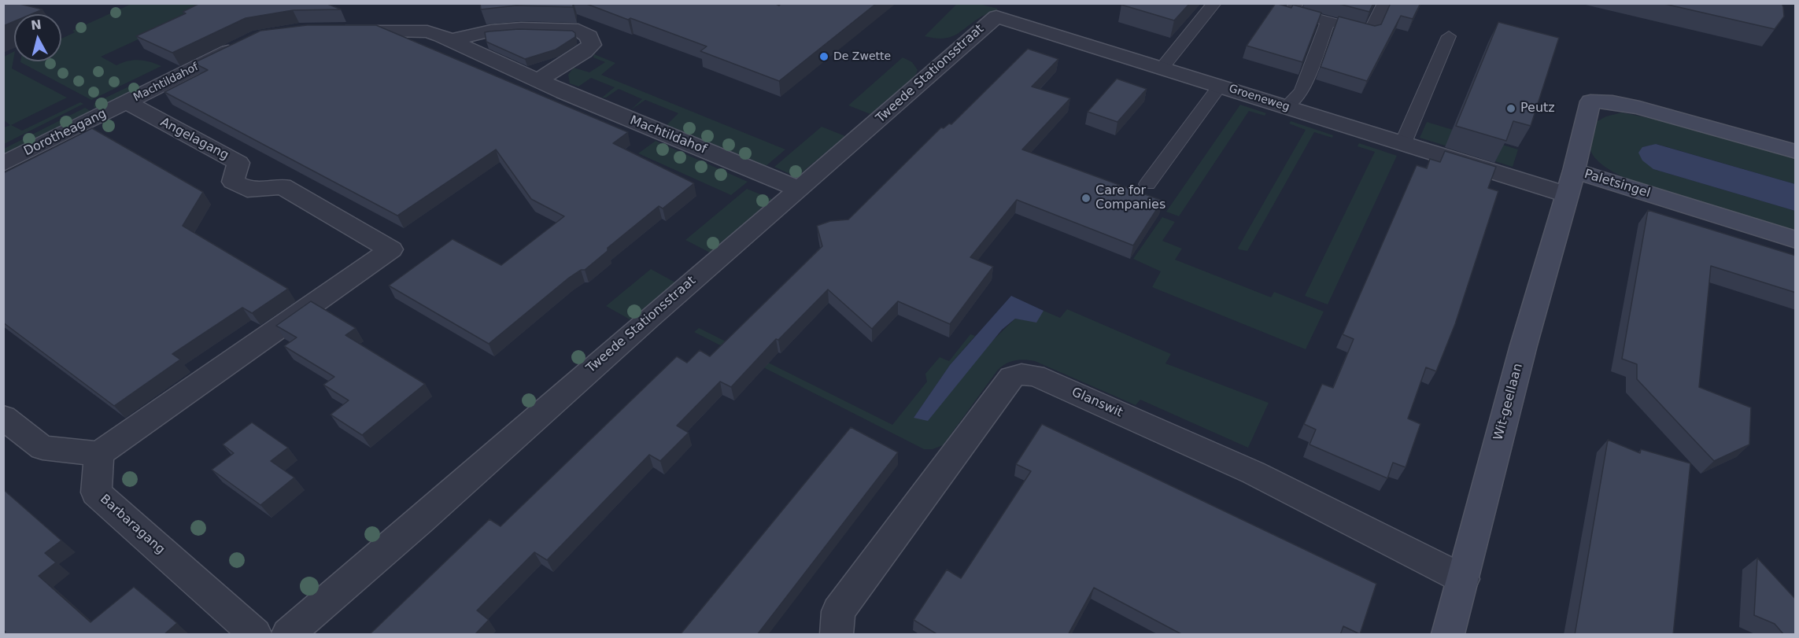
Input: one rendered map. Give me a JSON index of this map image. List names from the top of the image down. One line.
{"streets":{"street":["Tweede Stationsstraat","Machtildahof","Groeneweg","Dorotheagang","Angelagang","Paletsingel","Wit-geellaan","Glanswit","Barbaragang"]},"crossings":[["Tweede Stationsstraat","Machtildahof"],["Tweede Stationsstraat","Groeneweg"],["Machtildahof","Dorotheagang"],["Machtildahof","Angelagang"],["Groeneweg","Paletsingel"],["Groeneweg","Wit-geellaan"],["Dorotheagang","Angelagang"],["Angelagang","Barbaragang"],["Paletsingel","Wit-geellaan"],["Wit-geellaan","Glanswit"]],"places":["De Zwette","Peutz","Care for Companies"],"north":"top"}
